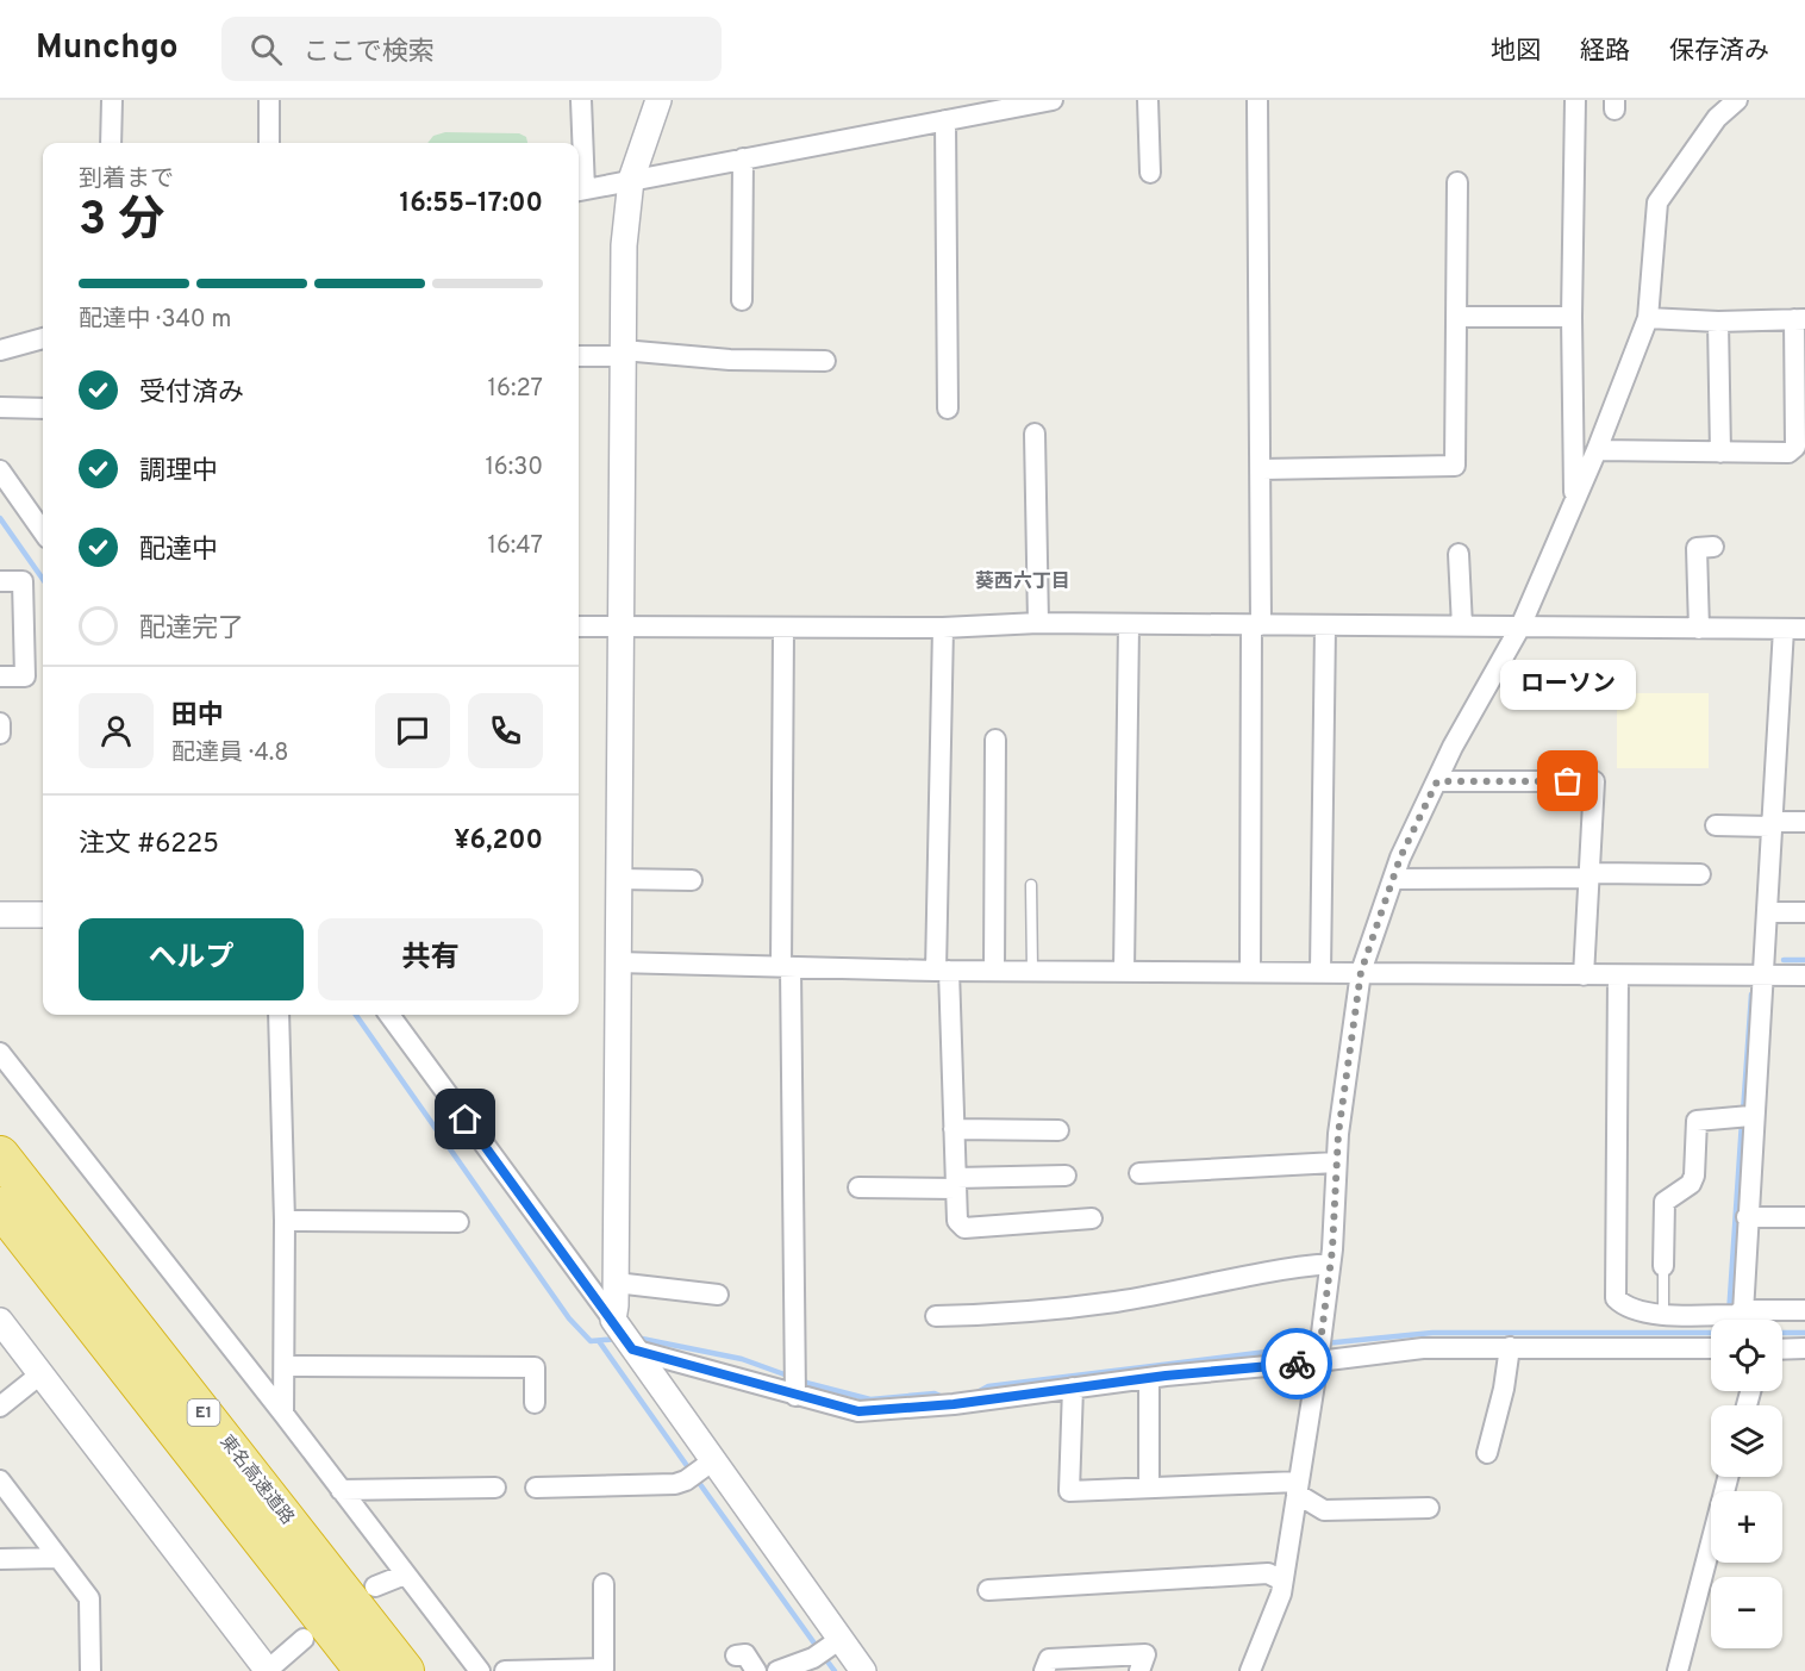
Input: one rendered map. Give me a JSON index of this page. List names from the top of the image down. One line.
{"streets":{"highway":["E1","東名高速道路"]},"districts":["葵西六丁目"],"places":["ローソン"],"page":{"header":"Munchgo","search":"ここで検索","nav":["地図","経路","保存済み"],"heading":["3 分","到着まで","16:55–17:00"],"panel":["田中","配達員 · 4.8","注文 #6225","¥6,200"],"bar":"配達中 · 340 m","list":[["受付済み","16:27"],["調理中","16:30"],["配達中","16:47"],"配達完了"],"bubble":"ローソン","buttons":["ヘルプ","共有"],"map_buttons":["+","−"]}}
